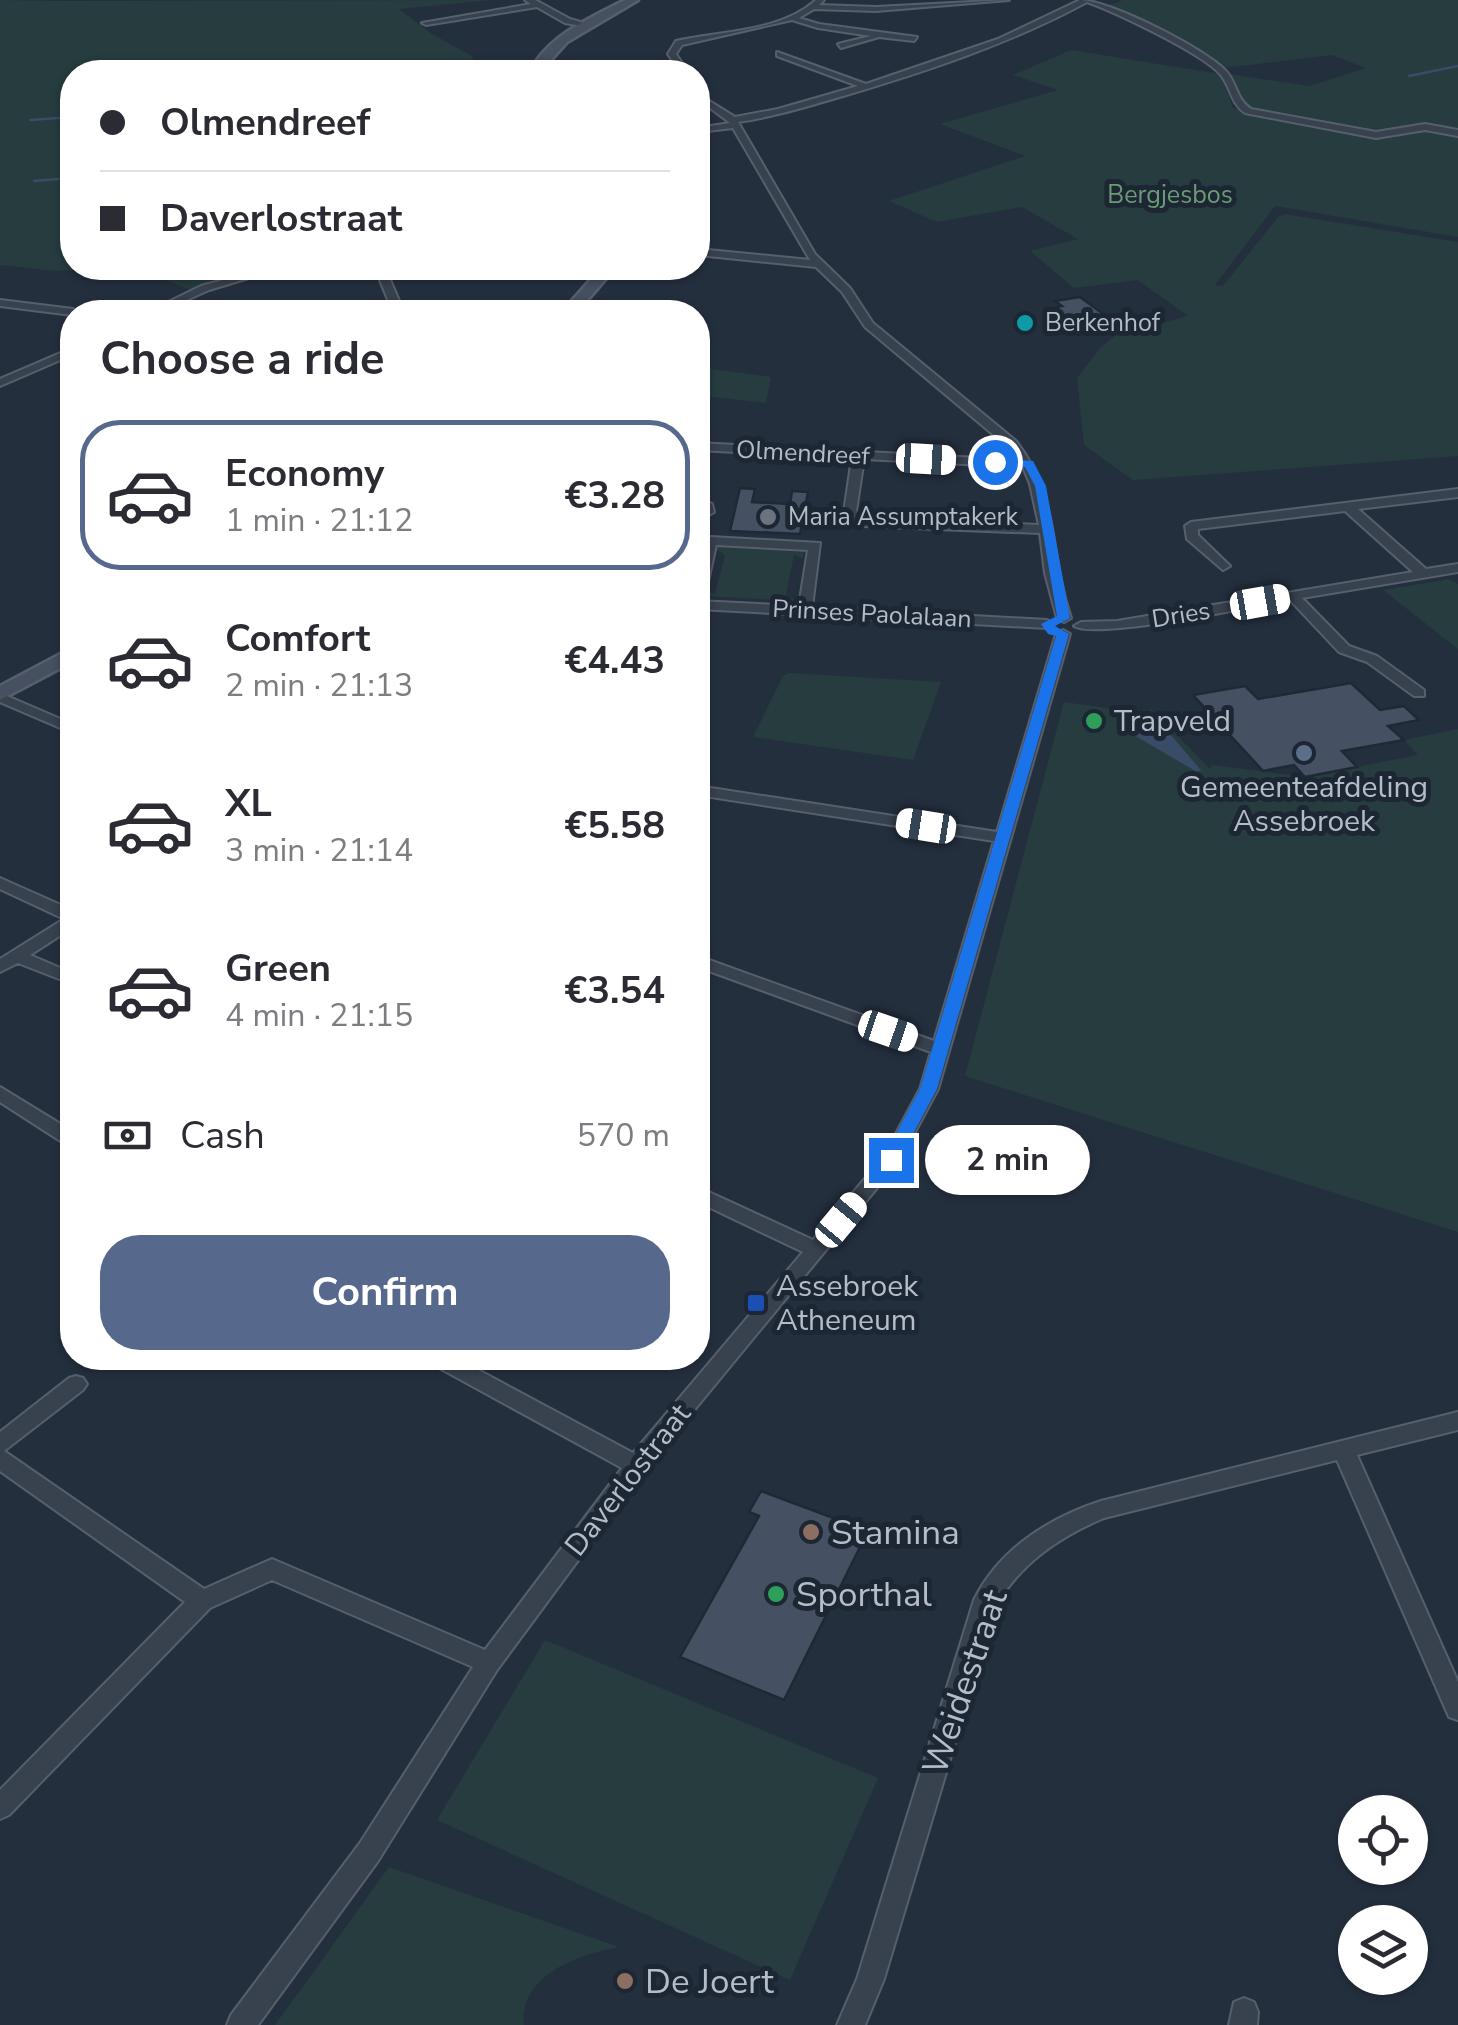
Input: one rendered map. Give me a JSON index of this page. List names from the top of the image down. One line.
{"streets":{"street":["Olmendreef","Prinses Paolalaan","Dries","Daverlostraat","Weidestraat"]},"crossings":[["Olmendreef","Daverlostraat"],["Prinses Paolalaan","Dries"],["Prinses Paolalaan","Daverlostraat"],["Dries","Daverlostraat"]],"parks":["Bergjesbos"],"places":{"other":["Berkenhof","Maria Assumptakerk","Trapveld","Gemeenteafdeling Assebroek","Stamina","Sporthal","De Joert"],"transit":["Assebroek Atheneum"]},"page":{"banner":["Olmendreef","Daverlostraat"],"heading":"Choose a ride","list":[{"name":"Economy","note":"1 min · 21:12","value":"€3.28"},{"name":"Comfort","note":"2 min · 21:13","value":"€4.43"},{"name":"XL","note":"3 min · 21:14","value":"€5.58"},{"name":"Green","note":"4 min · 21:15","value":"€3.54"}],"pay":["Cash","570 m"],"bubble":"2 min","buttons":"Confirm"}}
